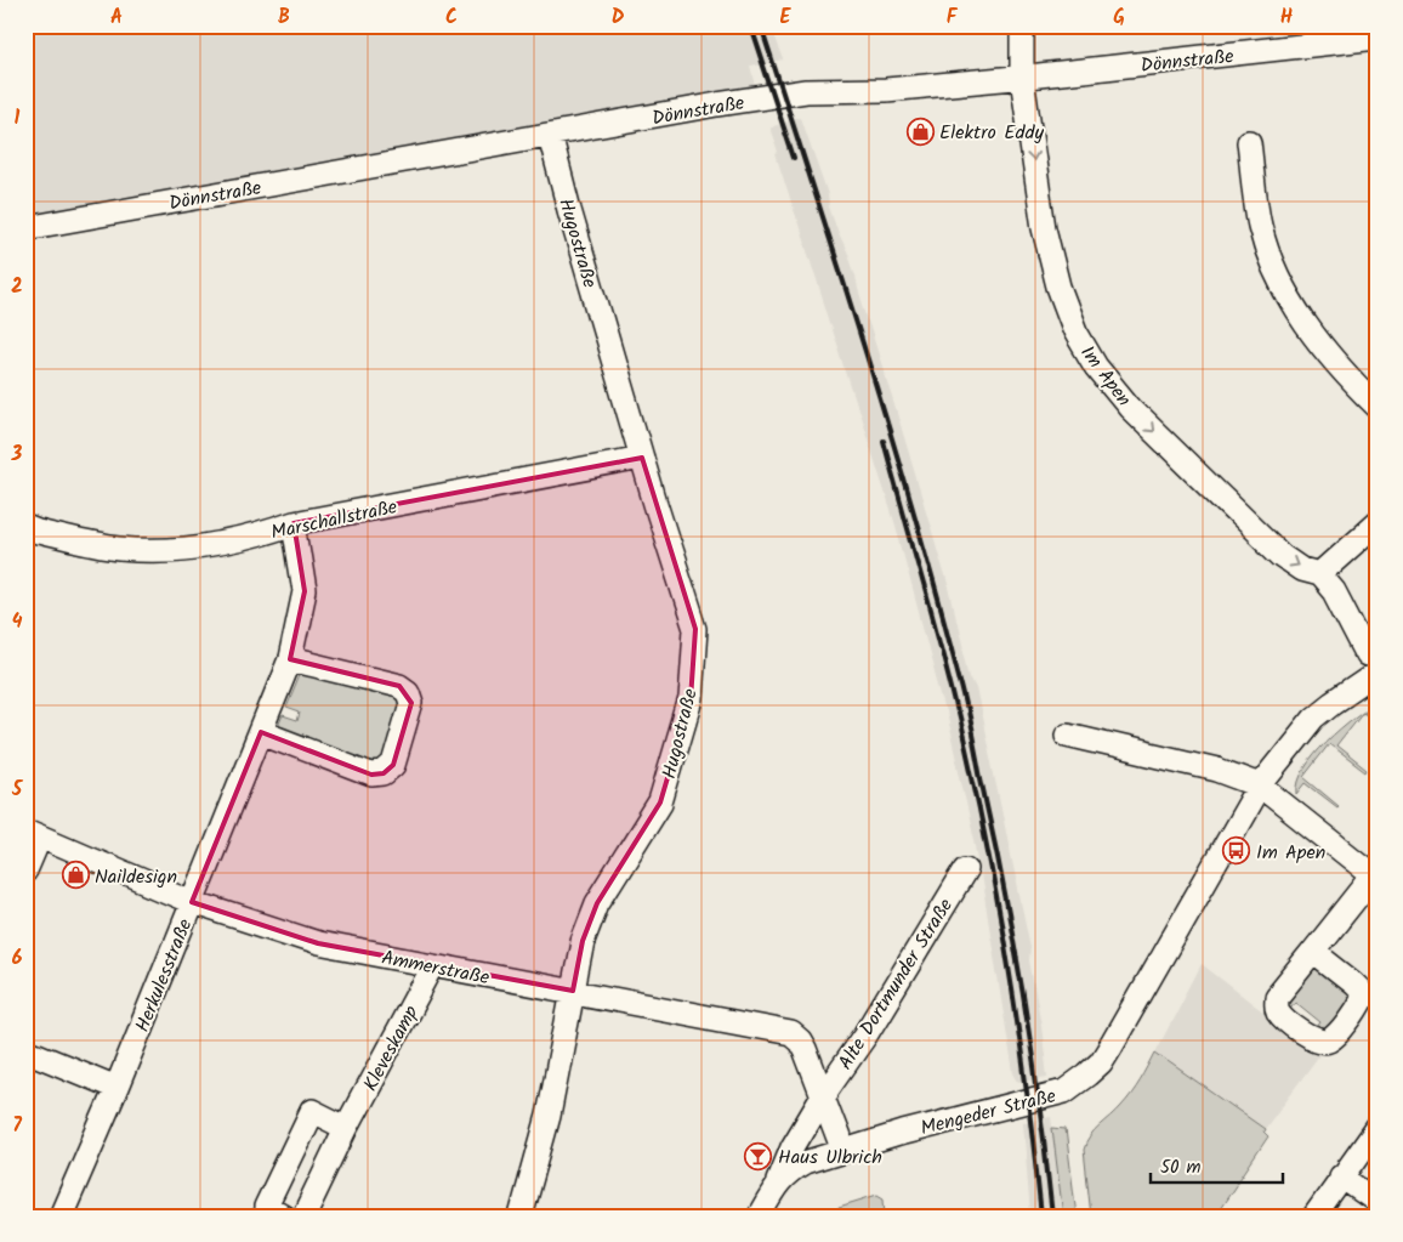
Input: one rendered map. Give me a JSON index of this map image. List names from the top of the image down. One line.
{"streets":{"street":["Dönnstraße","Hugostraße","Im Apen","Marschallstraße","Ammerstraße","Herkulesstraße","Alte Dortmunder Straße","Kleveskamp","Mengeder Straße"]},"crossings":[["Dönnstraße","Hugostraße"],["Dönnstraße","Im Apen"],["Hugostraße","Marschallstraße"],["Hugostraße","Ammerstraße"],["Im Apen","Mengeder Straße"],["Marschallstraße","Herkulesstraße"],["Ammerstraße","Herkulesstraße"],["Ammerstraße","Alte Dortmunder Straße"],["Ammerstraße","Kleveskamp"],["Ammerstraße","Mengeder Straße"]],"places":{"shop":["Elektro Eddy","Naildesign"],"bus stop":["Im Apen"],"bar":["Haus Ulbrich"]},"scale_bar":"50 m","grid":{"columns":["A","B","C","D","E","F","G","H"],"rows":["1","2","3","4","5","6","7"]}}
